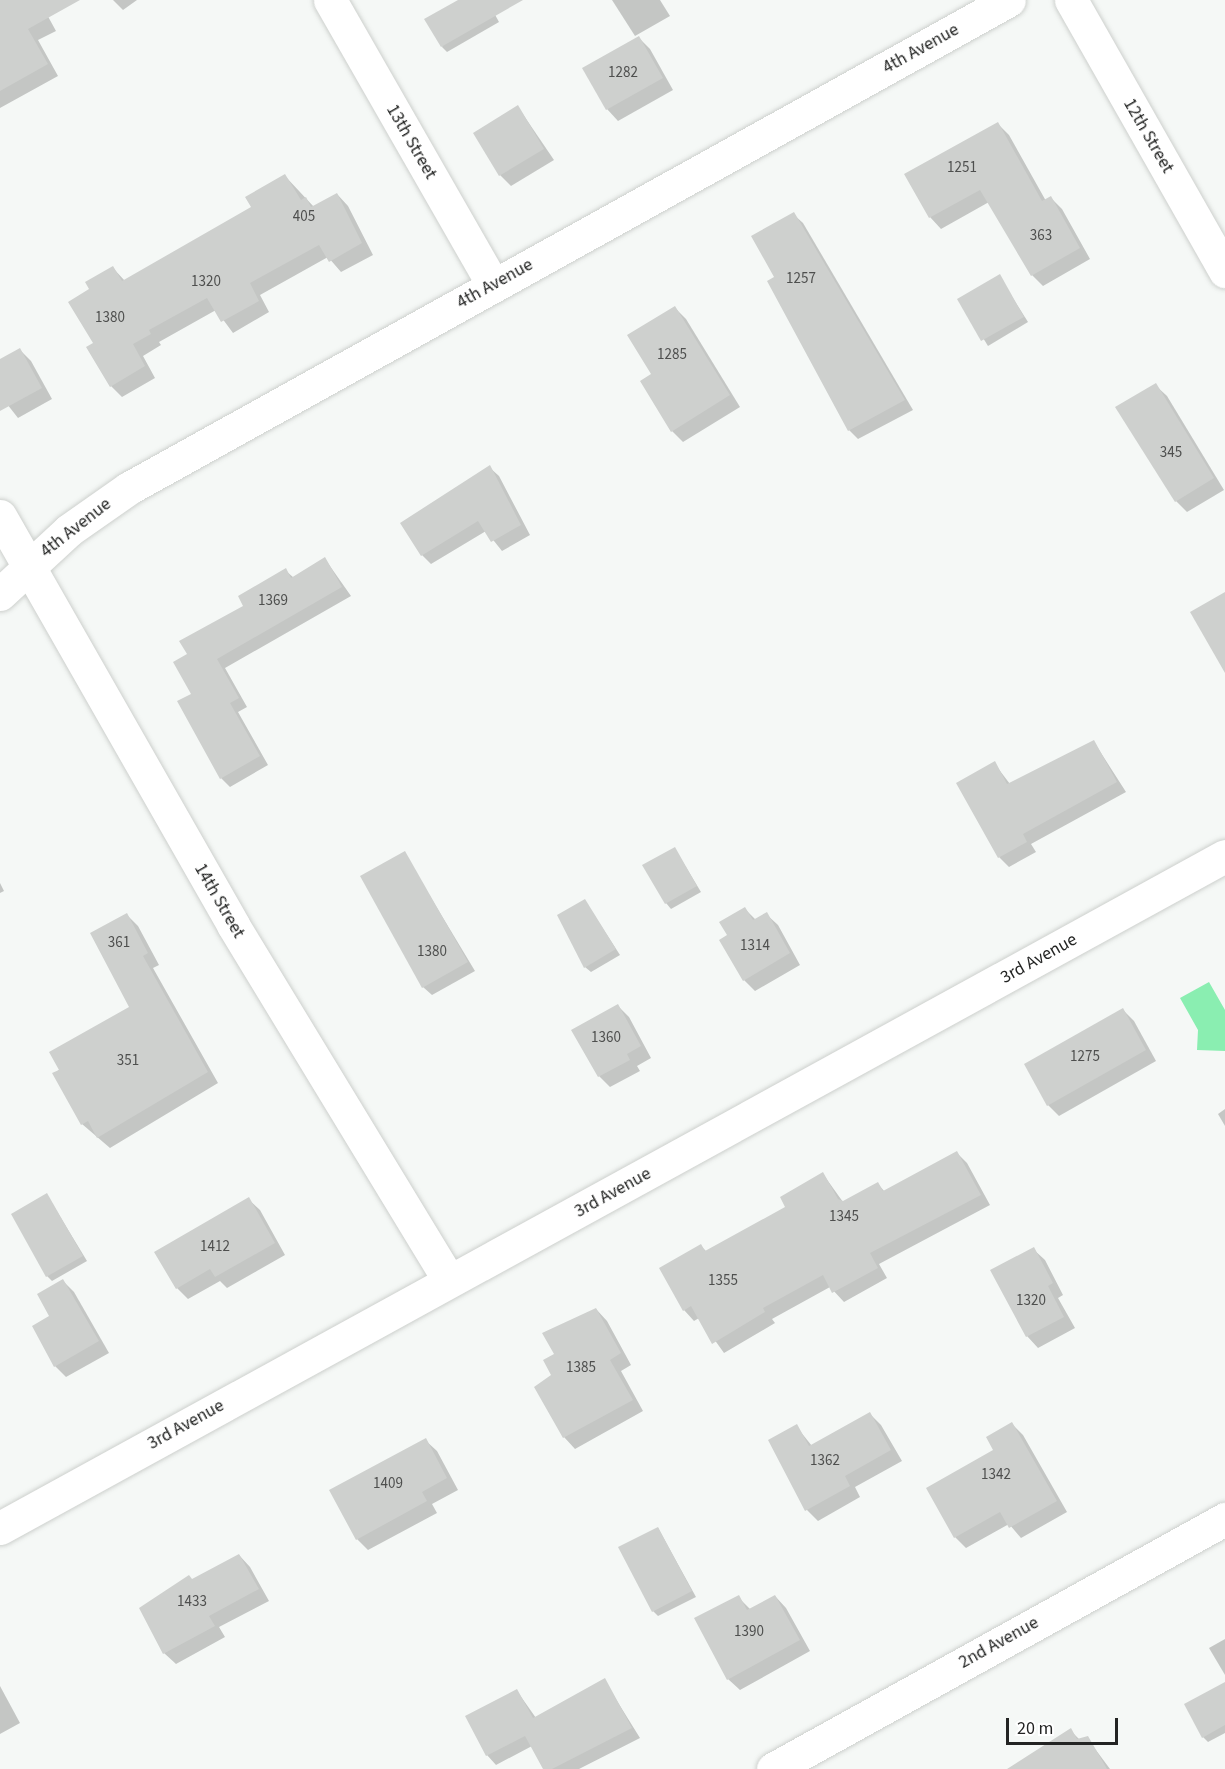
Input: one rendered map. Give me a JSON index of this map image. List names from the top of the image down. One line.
{"streets":{"street":["4th Avenue","12th Street","13th Street","14th Street","3rd Avenue","2nd Avenue"]},"crossings":[["4th Avenue","13th Street"],["4th Avenue","14th Street"],["14th Street","3rd Avenue"]],"house_numbers":["1282","1251","405","363","1257","1320","1380","1285","345","1369","361","1314","1380","1360","1275","351","1345","1412","1355","1320","1385","1362","1342","1409","1433","1390"],"scale_bar":"20 m"}
